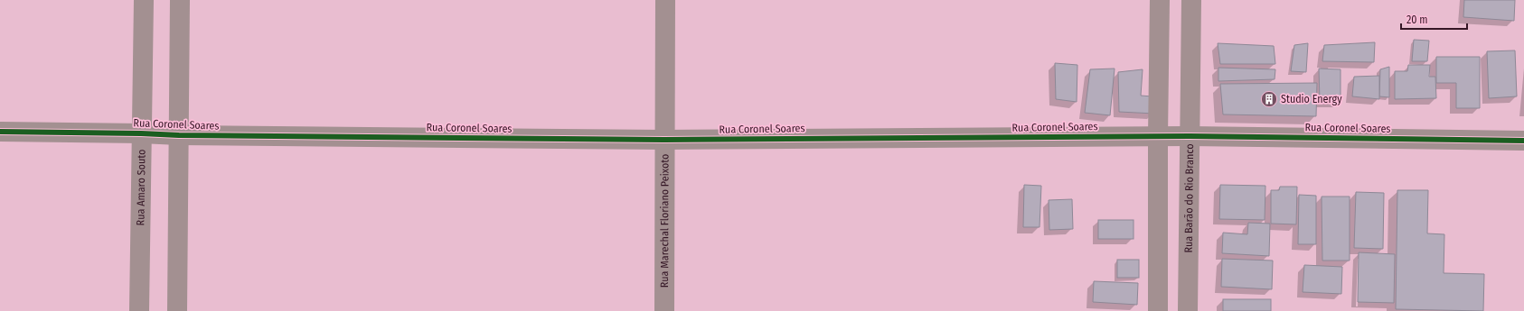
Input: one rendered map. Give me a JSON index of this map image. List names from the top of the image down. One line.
{"streets":{"street":["Rua Coronel Soares","Rua Amaro Souto","Rua Barão do Rio Branco","Rua Marechal Floriano Peixoto"]},"crossings":[["Rua Coronel Soares","Rua Amaro Souto"],["Rua Coronel Soares","Rua Barão do Rio Branco"],["Rua Coronel Soares","Rua Marechal Floriano Peixoto"]],"places":{"building":["Studio Energy"]},"scale_bar":"20 m"}
